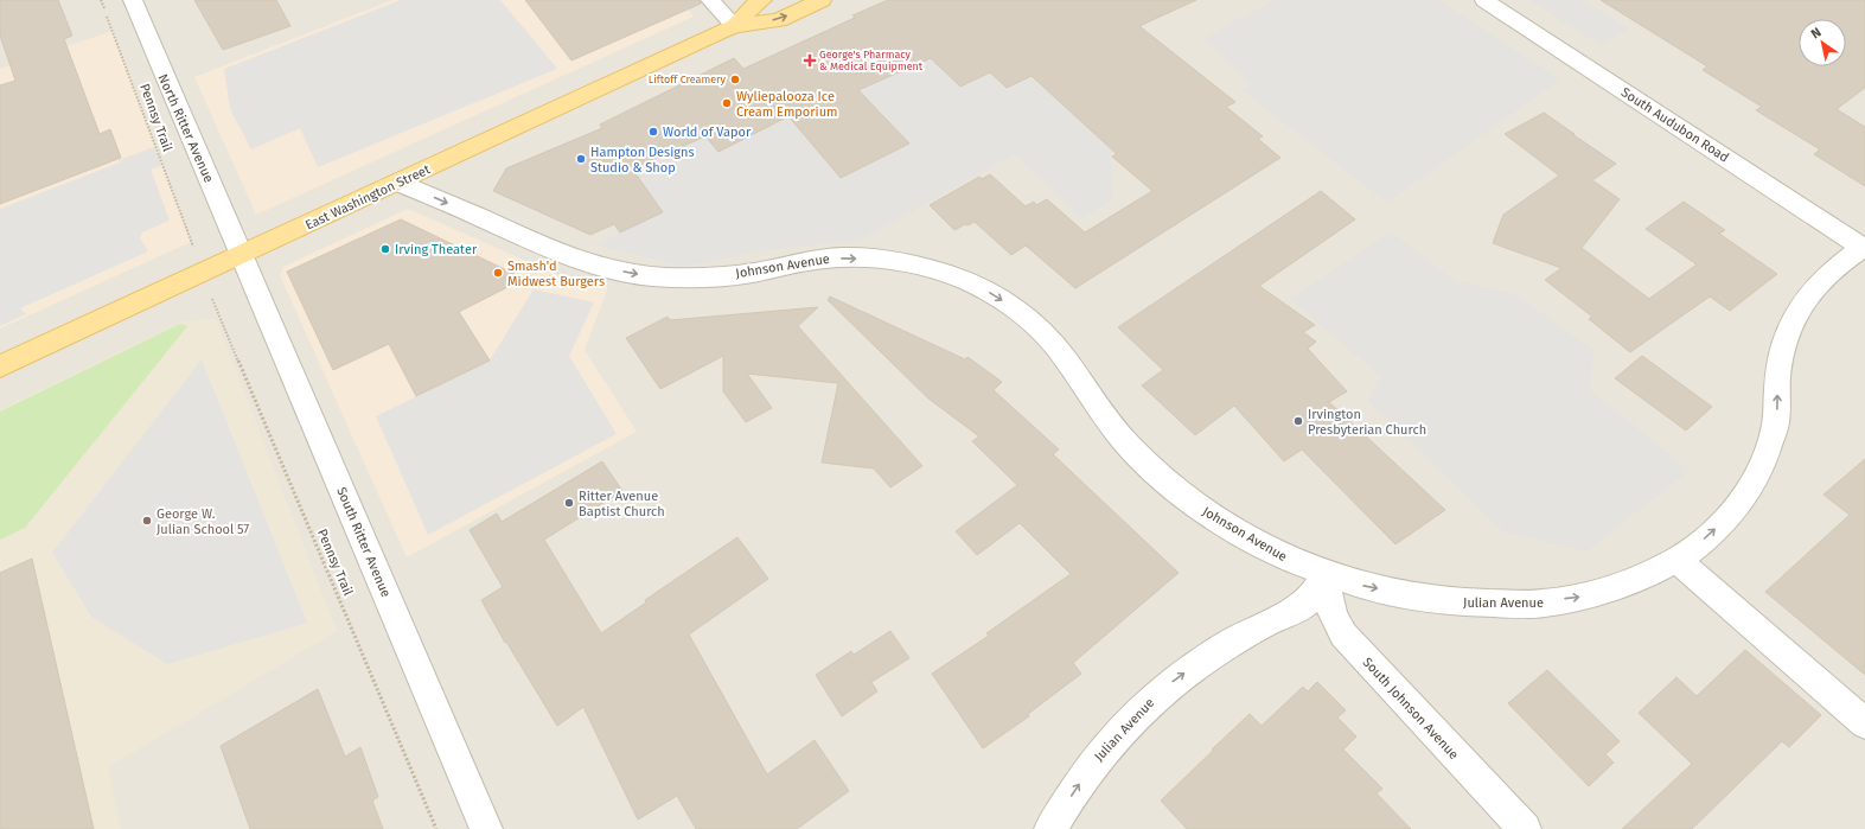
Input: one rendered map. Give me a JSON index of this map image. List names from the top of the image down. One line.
{"streets":{"main road":["East Washington Street"],"street":["South Audubon Road","North Ritter Avenue","Johnson Avenue","South Ritter Avenue","Julian Avenue","South Johnson Avenue"],"path":["Pennsy Trail"]},"crossings":[["South Audubon Road","Julian Avenue"],["North Ritter Avenue","East Washington Street"],["North Ritter Avenue","South Ritter Avenue"],["East Washington Street","Johnson Avenue"],["East Washington Street","South Ritter Avenue"],["Johnson Avenue","Julian Avenue"],["Johnson Avenue","South Johnson Avenue"],["Julian Avenue","South Johnson Avenue"]],"one_way":["Johnson Avenue","Julian Avenue"],"places":{"health":["George's Pharmacy & Medical Equipment"],"other":["Liftoff Creamery","Wyliepalooza Ice Cream Emporium","World of Vapor","Hampton Designs Studio & Shop","Irving Theater","Smash'd Midwest Burgers","Irvington Presbyterian Church","Ritter Avenue Baptist Church","George W. Julian School 57"]},"north":"top left"}
